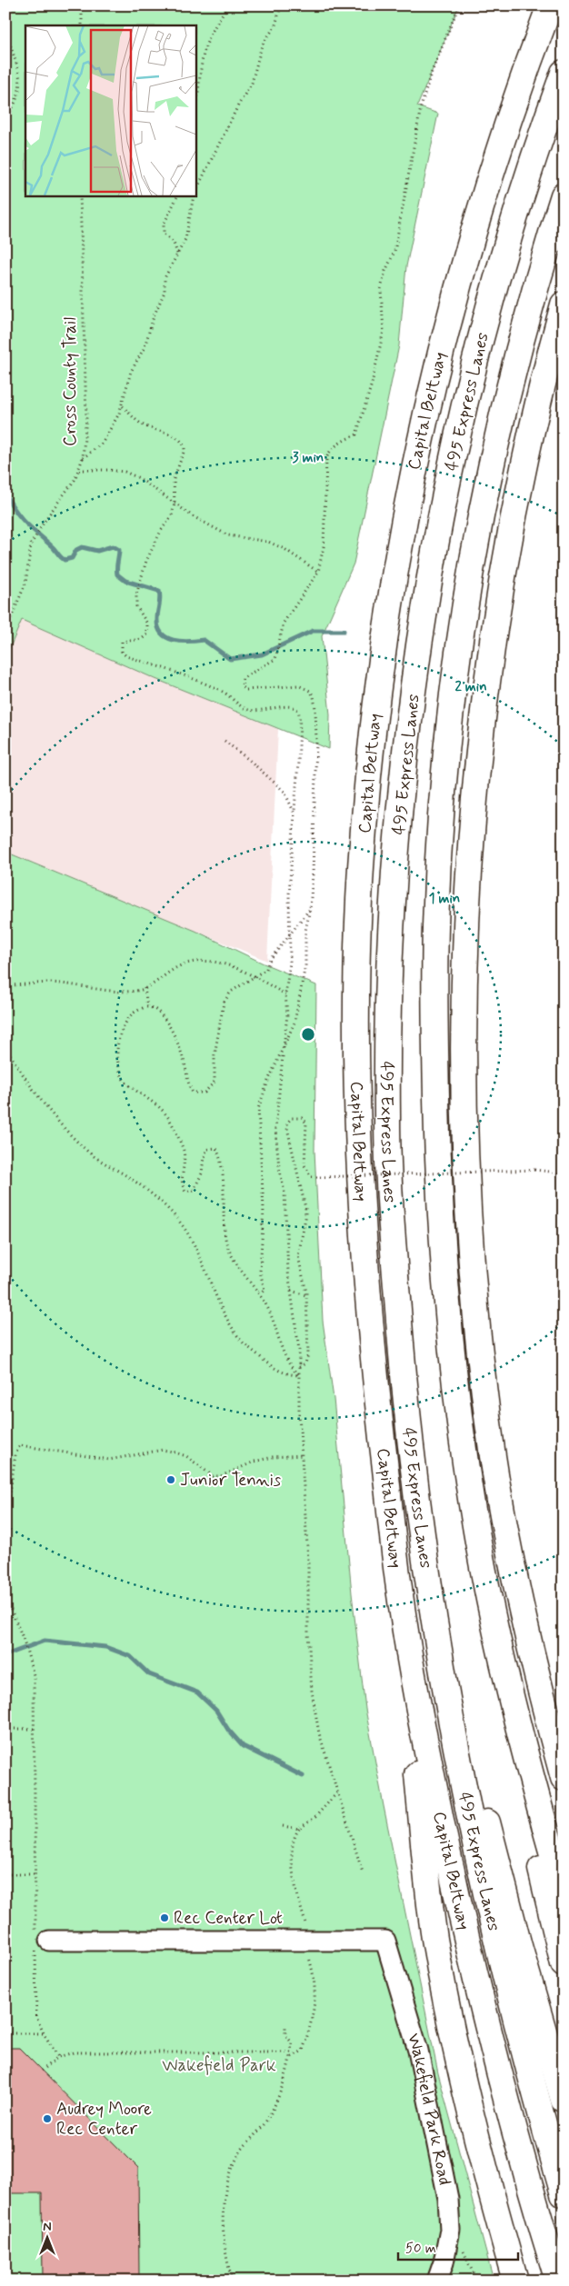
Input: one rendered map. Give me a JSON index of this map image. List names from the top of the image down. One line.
{"streets":{"highway":["495 Express Lanes","Capital Beltway"],"street":["Wakefield Park Road"],"path":["Cross County Trail"]},"parks":["Wakefield Park"],"places":["Junior Tennis","Rec Center Lot","Audrey Moore Rec Center"],"scale_bar":"50 m","north":"top","rings":["3 min","2 min","1 min"]}
